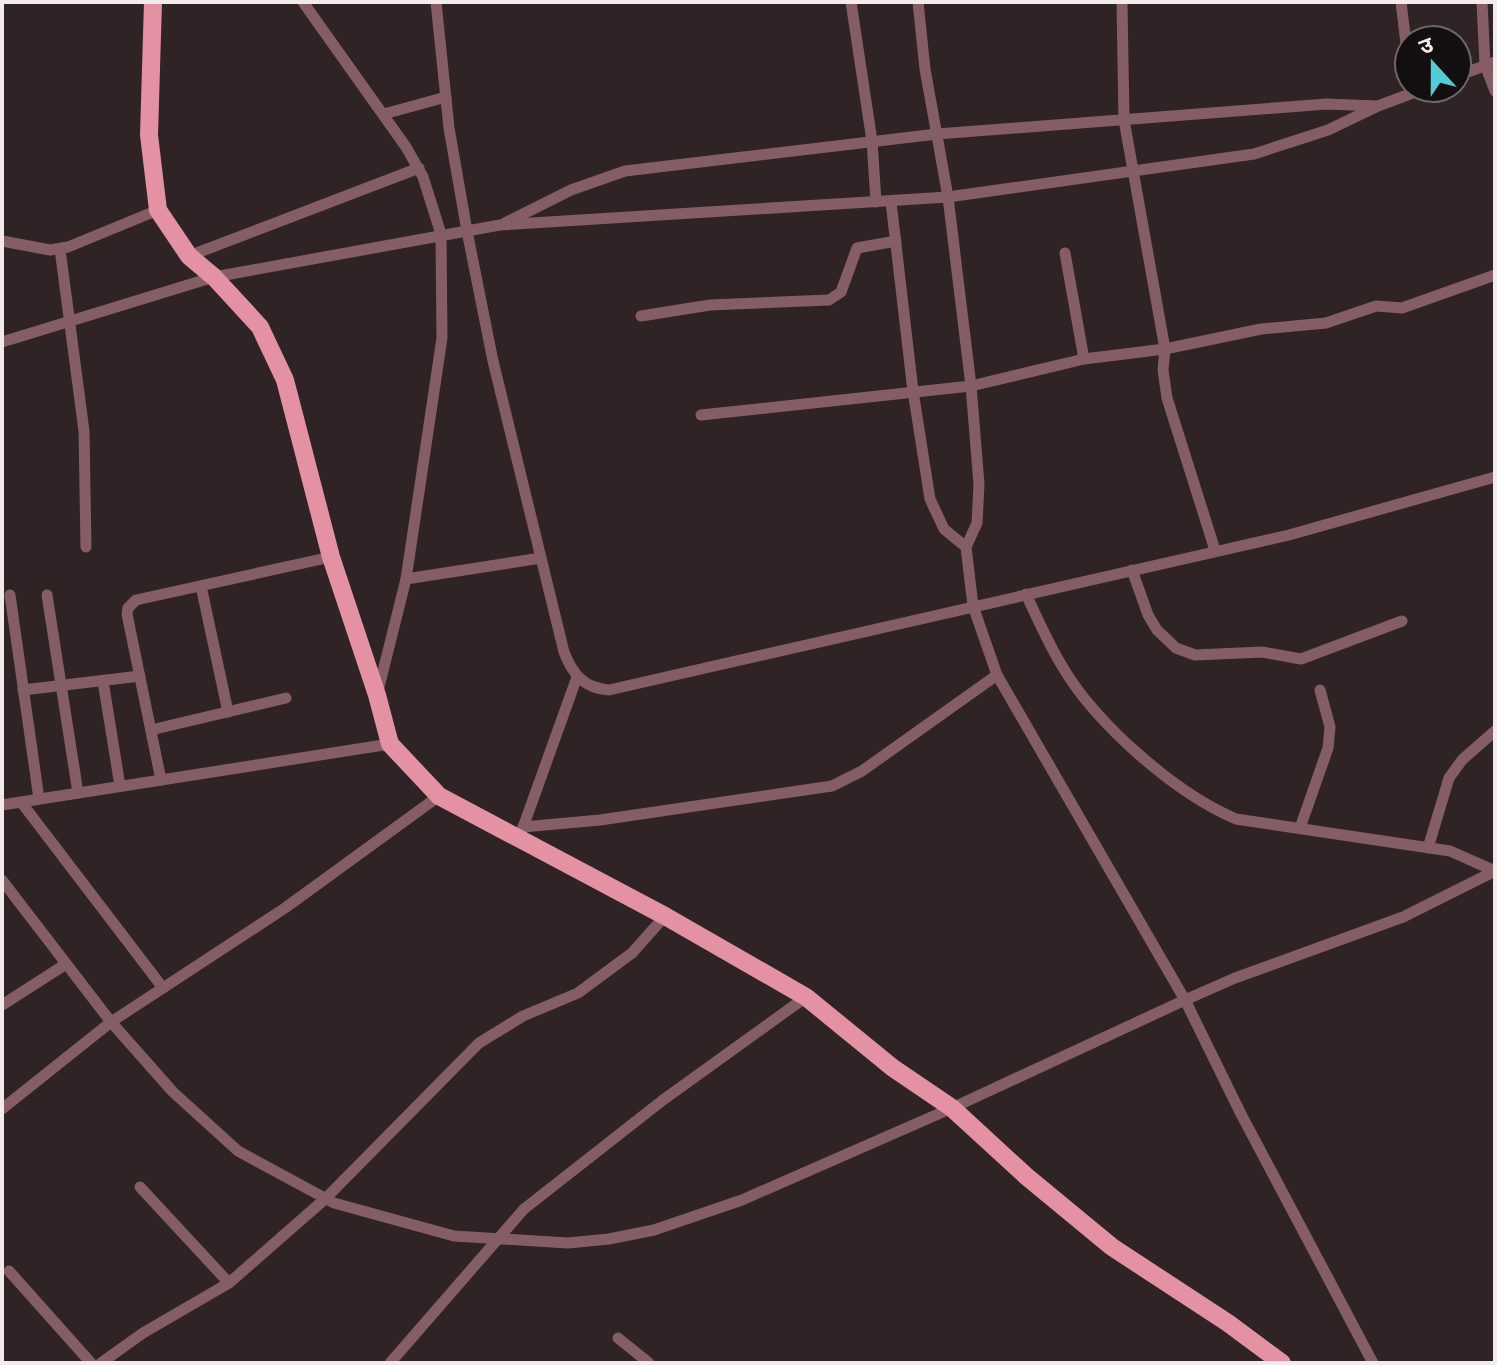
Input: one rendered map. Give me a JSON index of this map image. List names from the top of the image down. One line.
{"north":"top"}
